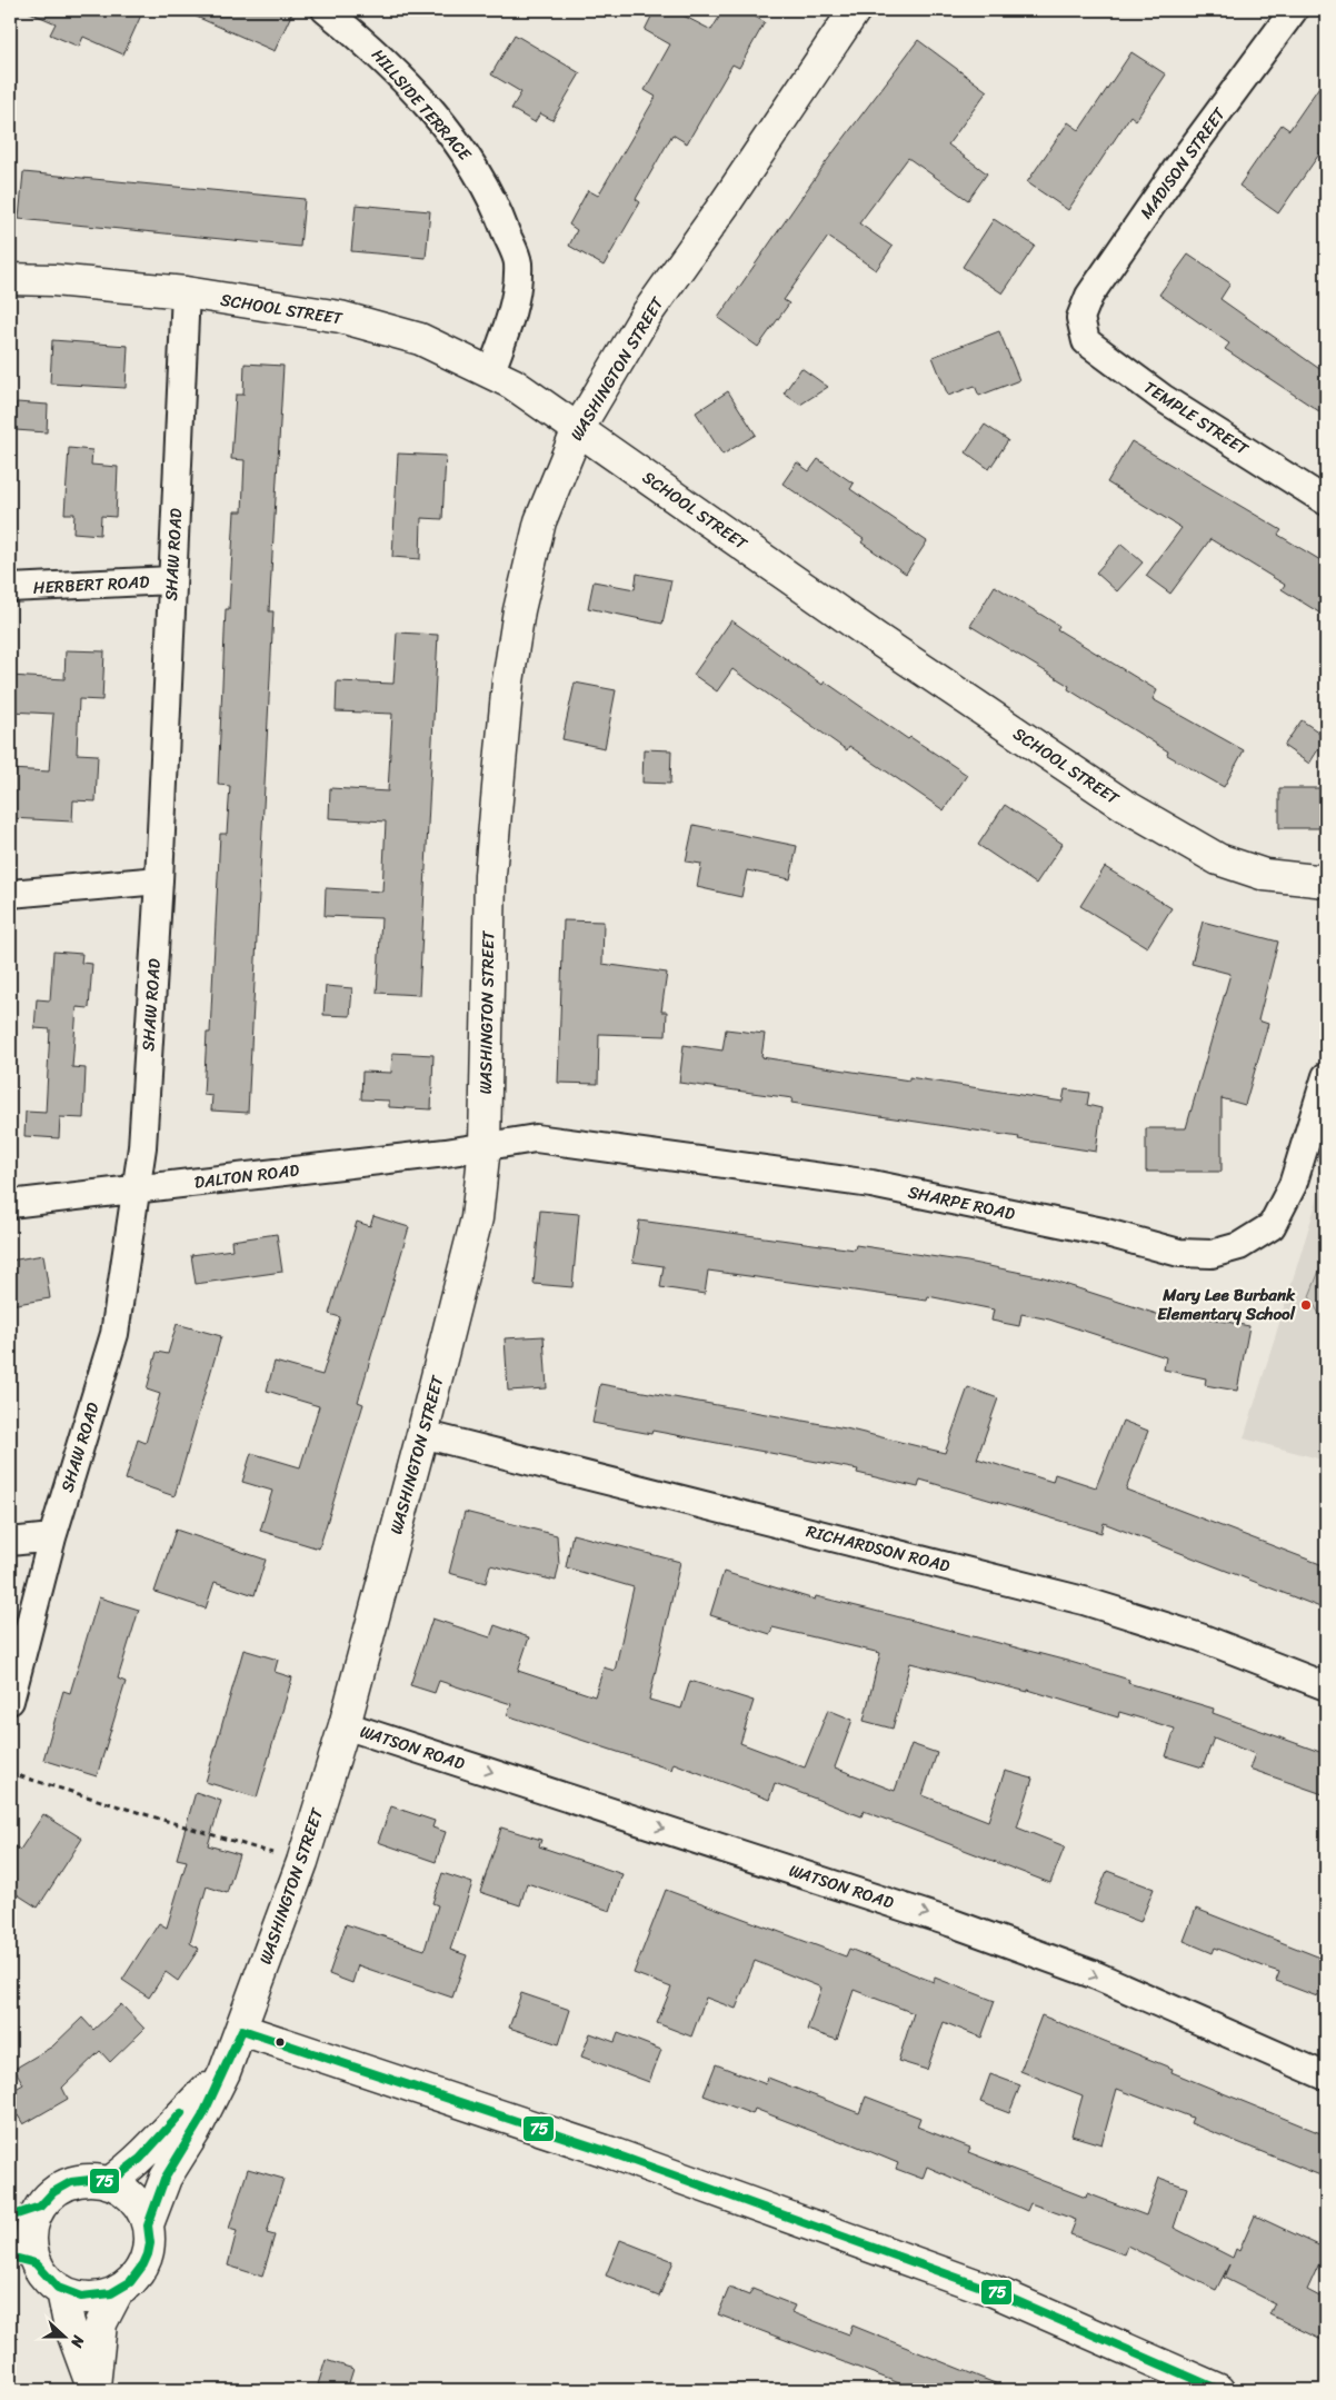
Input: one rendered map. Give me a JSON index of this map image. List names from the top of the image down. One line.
{"streets":{"street":["HILLSIDE TERRACE","MADISON STREET","SCHOOL STREET","WASHINGTON STREET","TEMPLE STREET","SHAW ROAD","HERBERT ROAD","DALTON ROAD","SHARPE ROAD","RICHARDSON ROAD","WATSON ROAD"]},"crossings":[["HILLSIDE TERRACE","SCHOOL STREET"],["MADISON STREET","TEMPLE STREET"],["SCHOOL STREET","WASHINGTON STREET"],["SCHOOL STREET","SHAW ROAD"],["WASHINGTON STREET","DALTON ROAD"],["WASHINGTON STREET","SHARPE ROAD"],["WASHINGTON STREET","RICHARDSON ROAD"],["WASHINGTON STREET","WATSON ROAD"],["SHAW ROAD","HERBERT ROAD"],["SHAW ROAD","DALTON ROAD"],["DALTON ROAD","SHARPE ROAD"]],"one_way":["WATSON ROAD"],"places":["Mary Lee Burbank Elementary School"],"lines":["transit line 75"],"north":"right"}
